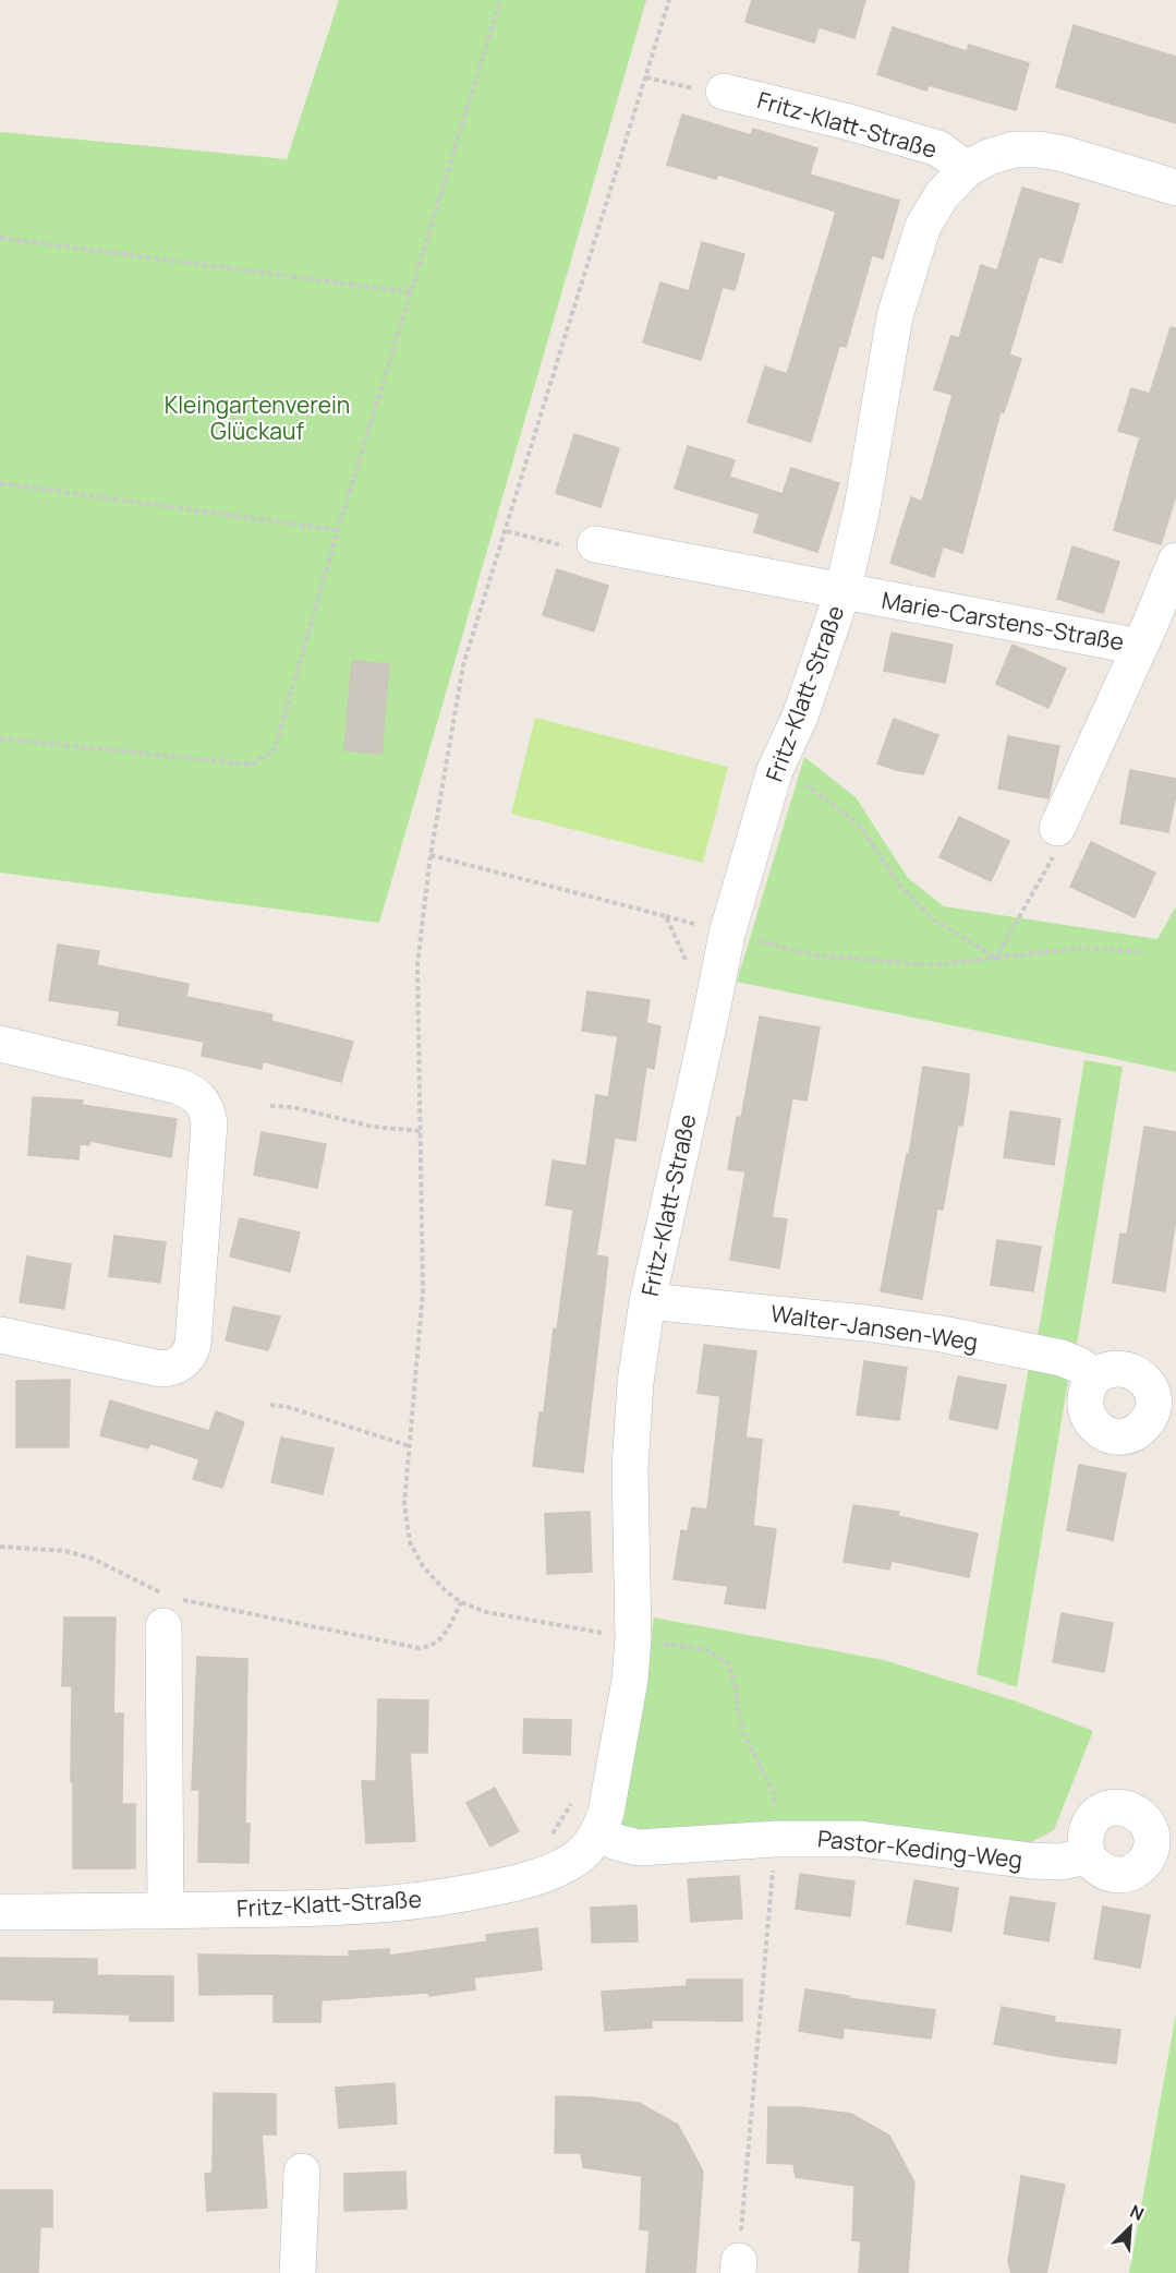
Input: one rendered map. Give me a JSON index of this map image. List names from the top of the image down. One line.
{"streets":{"street":["Fritz-Klatt-Straße","Marie-Carstens-Straße","Walter-Jansen-Weg","Pastor-Keding-Weg"]},"crossings":[["Fritz-Klatt-Straße","Marie-Carstens-Straße"],["Fritz-Klatt-Straße","Walter-Jansen-Weg"],["Fritz-Klatt-Straße","Pastor-Keding-Weg"]],"parks":["Kleingartenverein Glückauf"],"north":"top right"}
